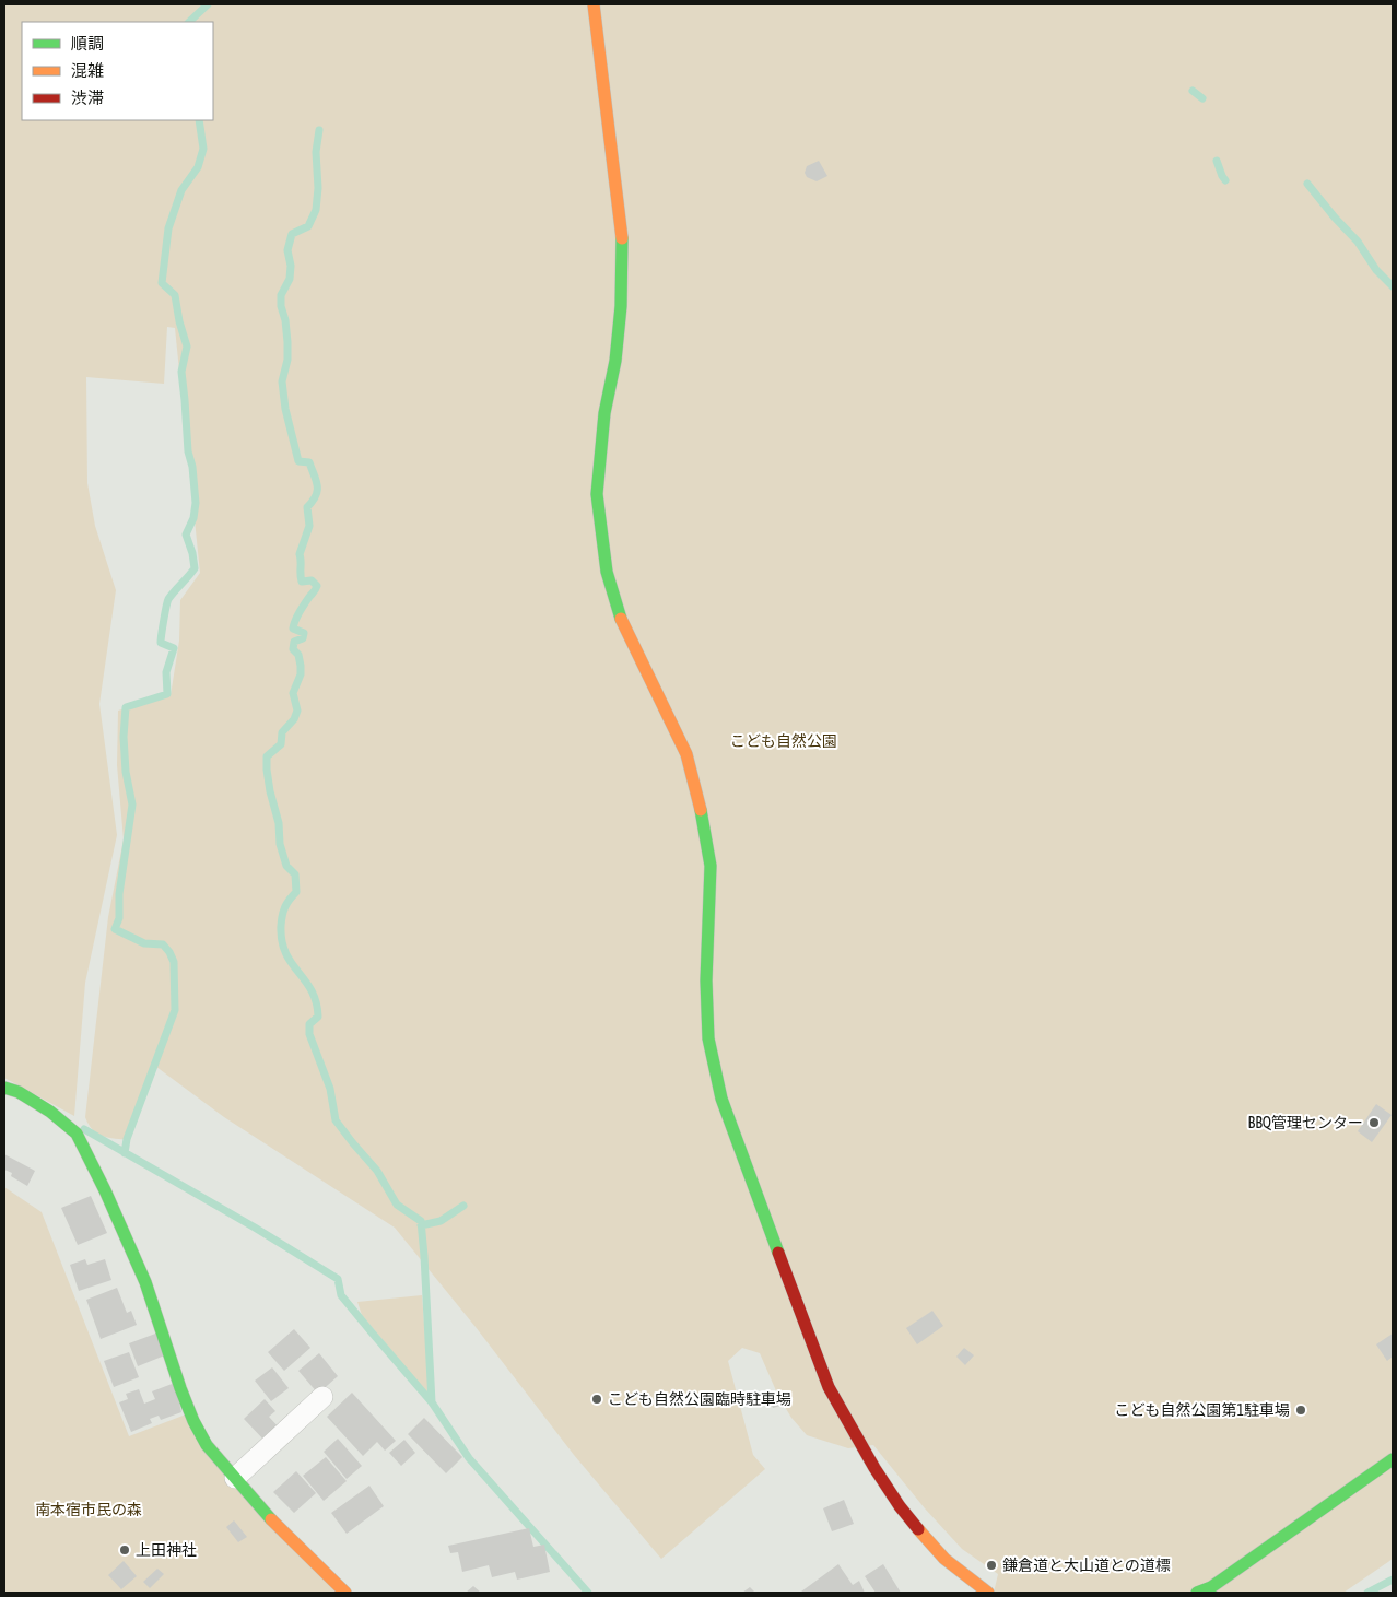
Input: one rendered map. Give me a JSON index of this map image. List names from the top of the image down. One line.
{"parks":["こども自然公園","南本宿市民の森"],"places":["BBQ管理センター","こども自然公園臨時駐車場","こども自然公園第1駐車場","上田神社","鎌倉道と大山道との道標"],"legend":["順調","混雑","渋滞"]}
